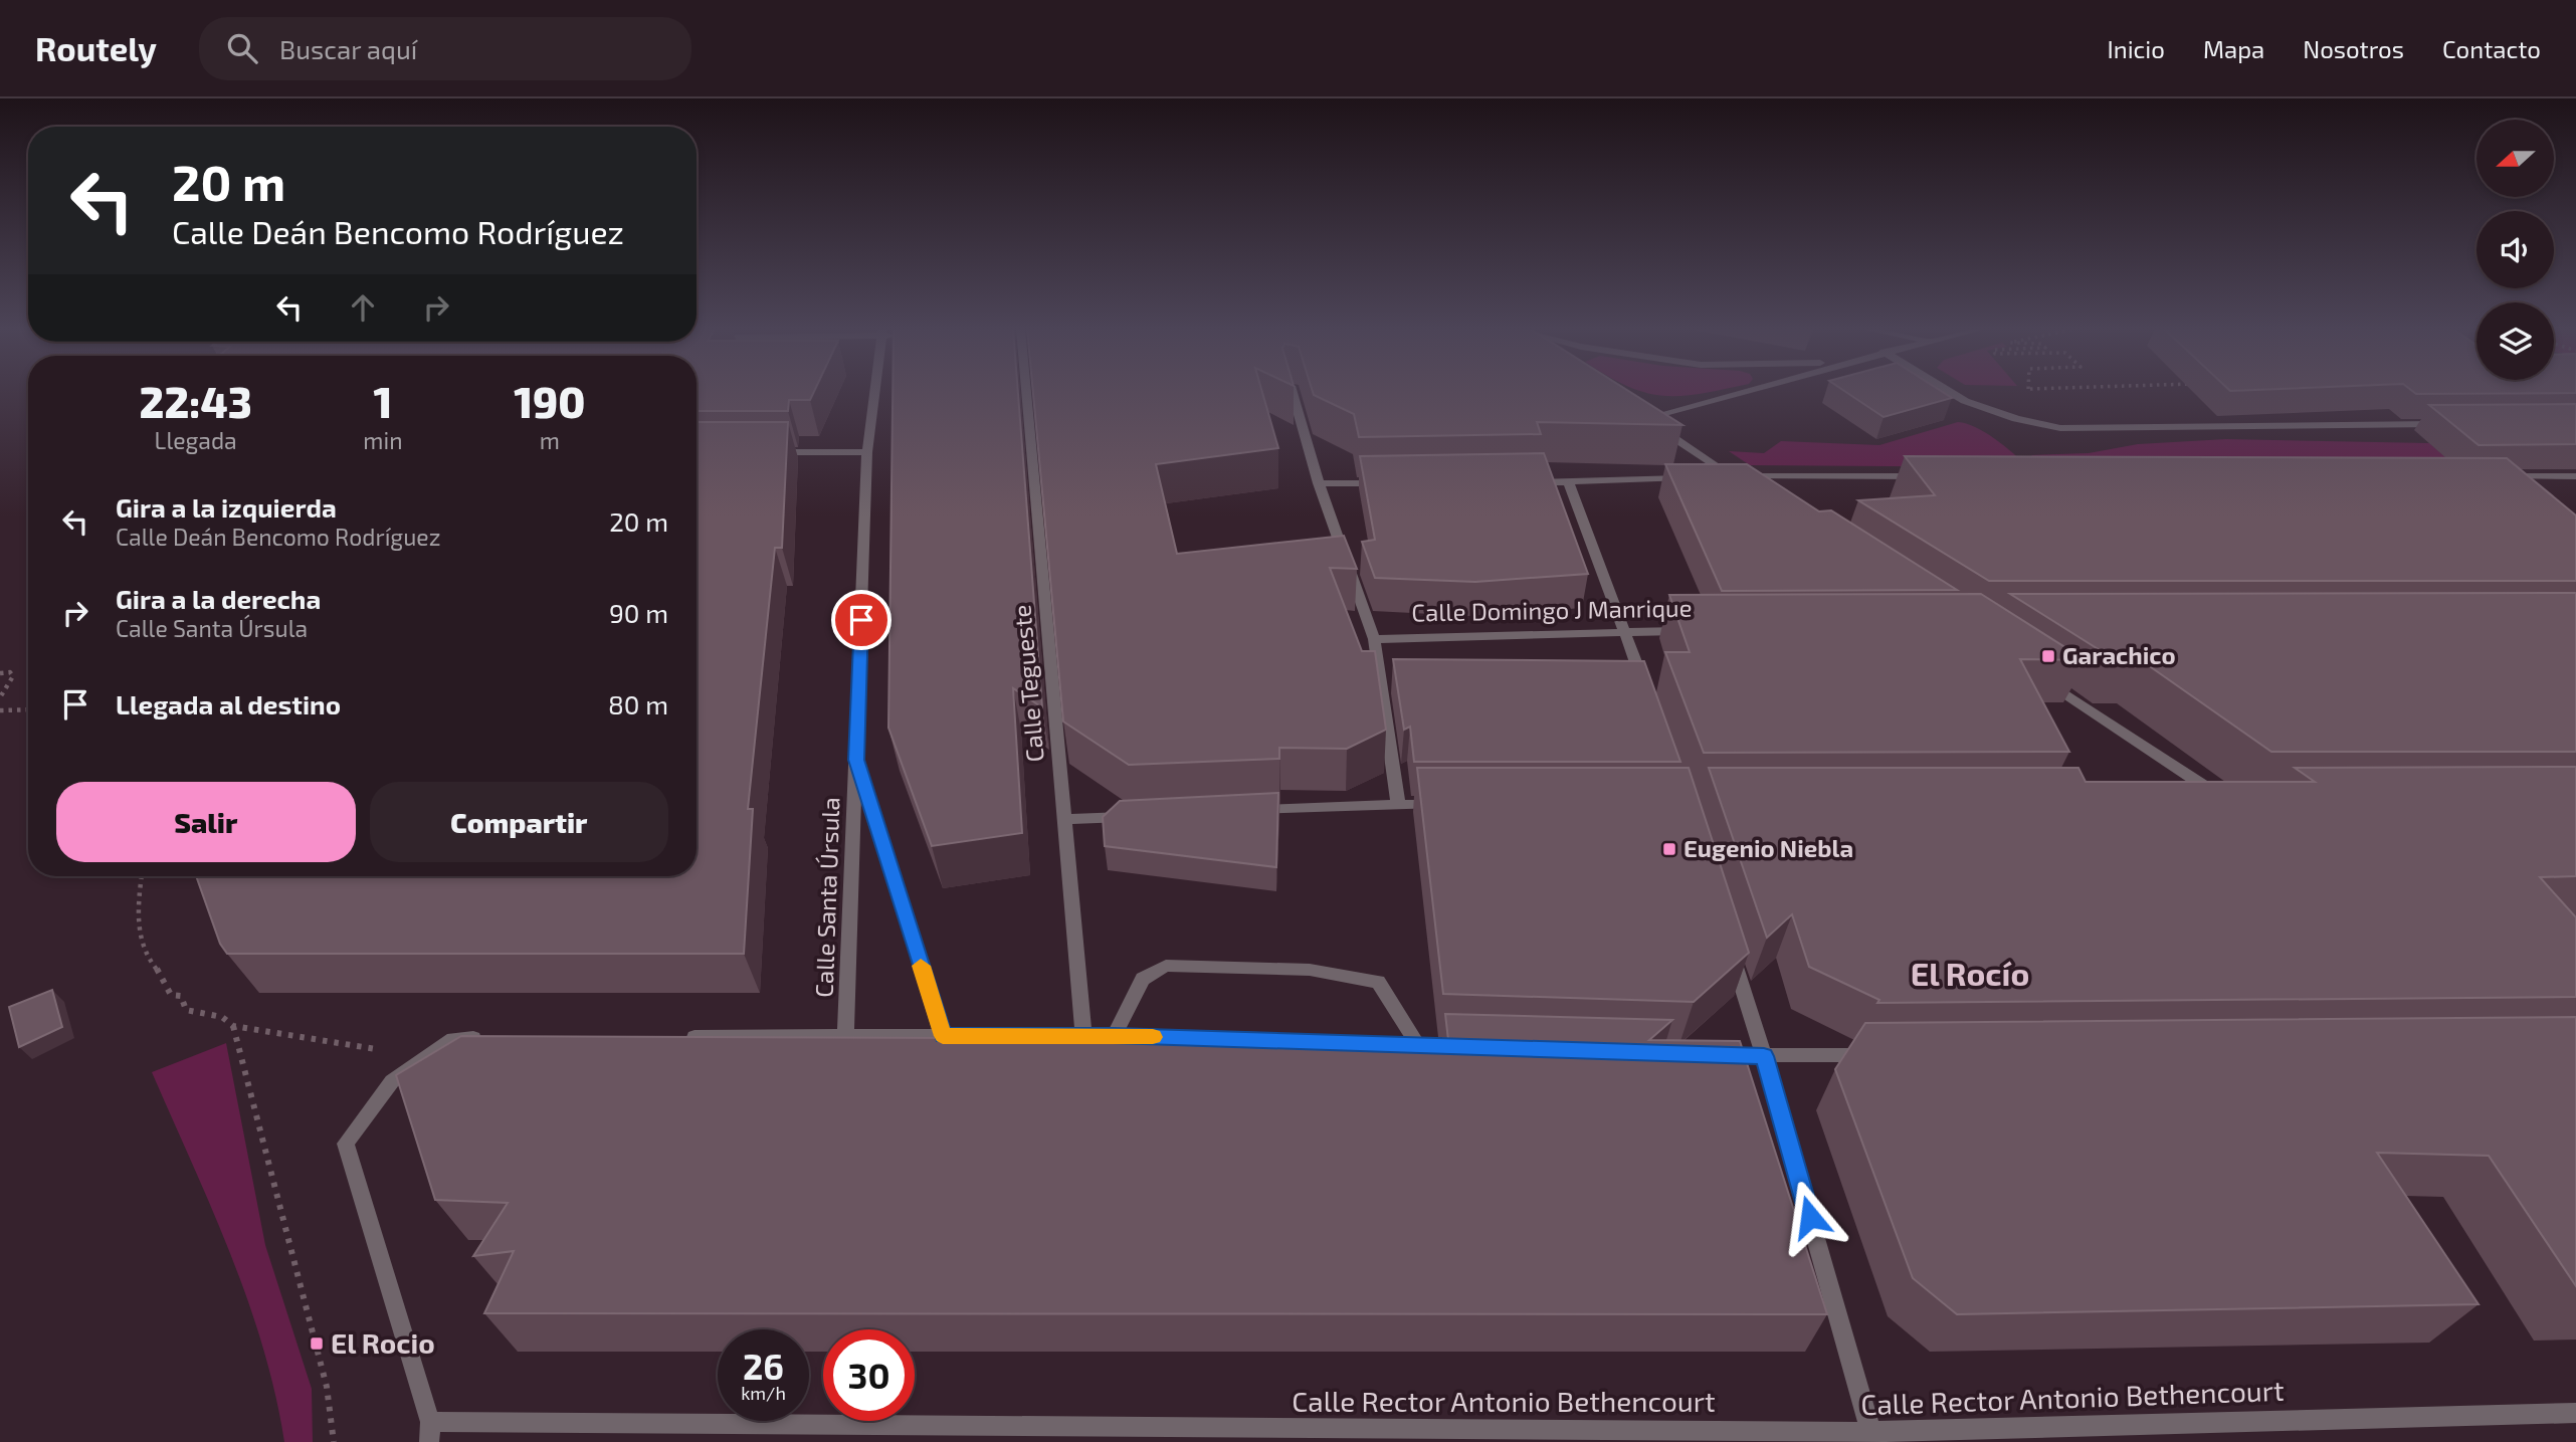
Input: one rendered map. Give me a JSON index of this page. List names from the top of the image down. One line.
{"streets":{"street":["Calle Domingo J Manrique","Calle Tegueste","Calle Santa Úrsula","Calle Rector Antonio Bethencourt"]},"districts":["El Rocío"],"places":{"transit":["Garachico","Eugenio Niebla","El Rocio"]},"north":"left","page":{"header":"Routely","search":"Buscar aquí","nav":["Inicio","Mapa","Nosotros","Contacto"],"turn":["20 m","Calle Deán Bencomo Rodríguez"],"eta":["22:43","Llegada","1","min","190","m"],"list":[{"name":"Gira a la izquierda","note":"Calle Deán Bencomo Rodríguez","value":"20 m"},{"name":"Gira a la derecha","note":"Calle Santa Úrsula","value":"90 m"},{"name":"Llegada al destino","value":"80 m"}],"buttons":["Salir","Compartir"],"speed":"26 km/h","limit":"30"}}
